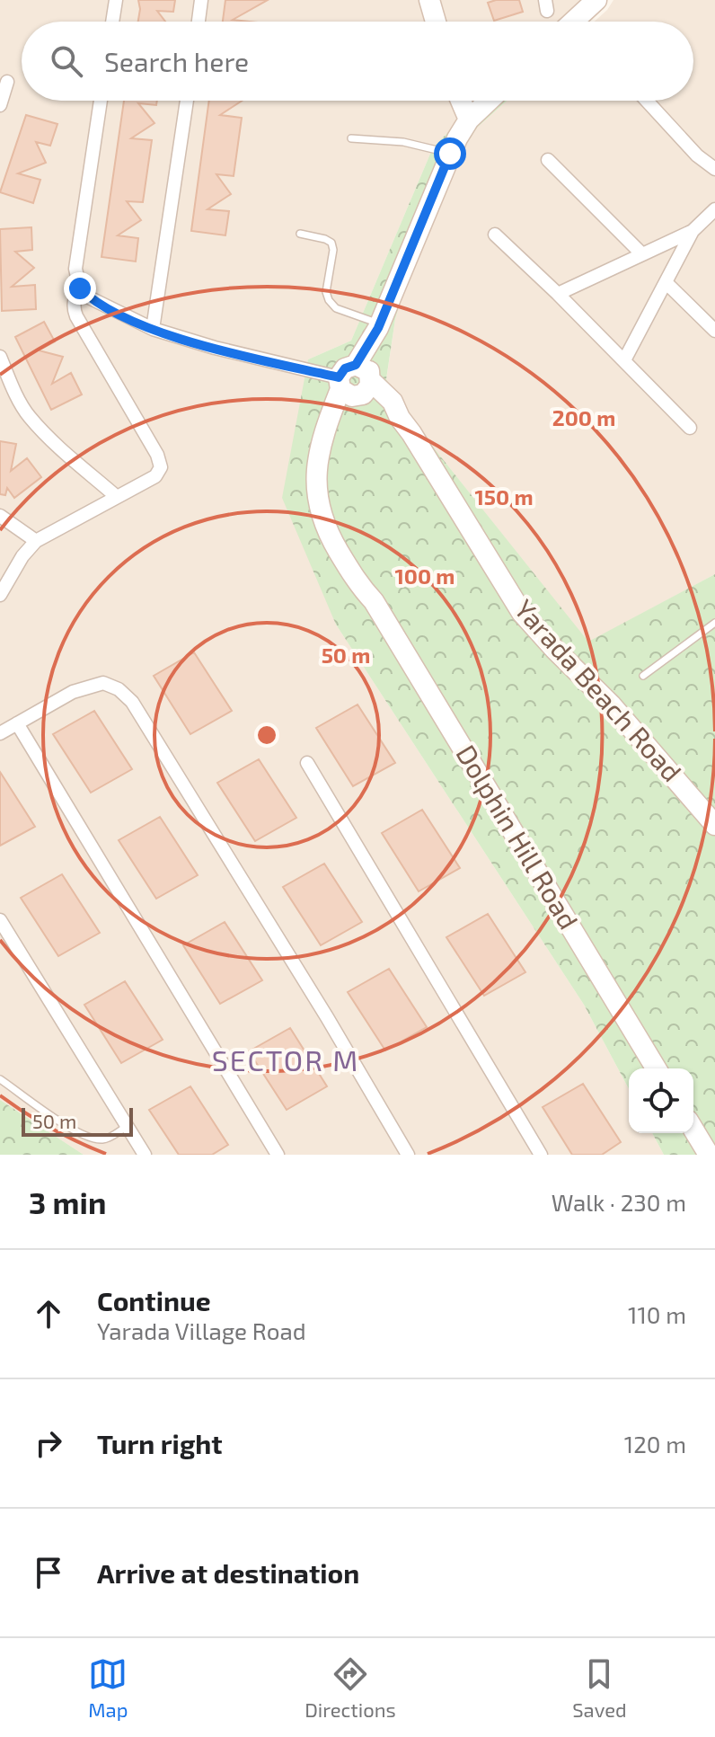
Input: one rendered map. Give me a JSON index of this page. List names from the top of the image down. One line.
{"streets":{"street":["Yarada Beach Road","Dolphin Hill Road"]},"crossings":[["Yarada Beach Road","Dolphin Hill Road"]],"districts":["SECTOR M"],"scale_bar":"50 m","page":{"search":"Search here","scale":"50 m","heading":["3 min","Walk · 230 m"],"list":[["Continue","Yarada Village Road","110 m"],["Turn right","120 m"],"Arrive at destination"],"nav":["Map","Directions","Saved"]},"rings":["200 m","150 m","100 m","50 m"]}
